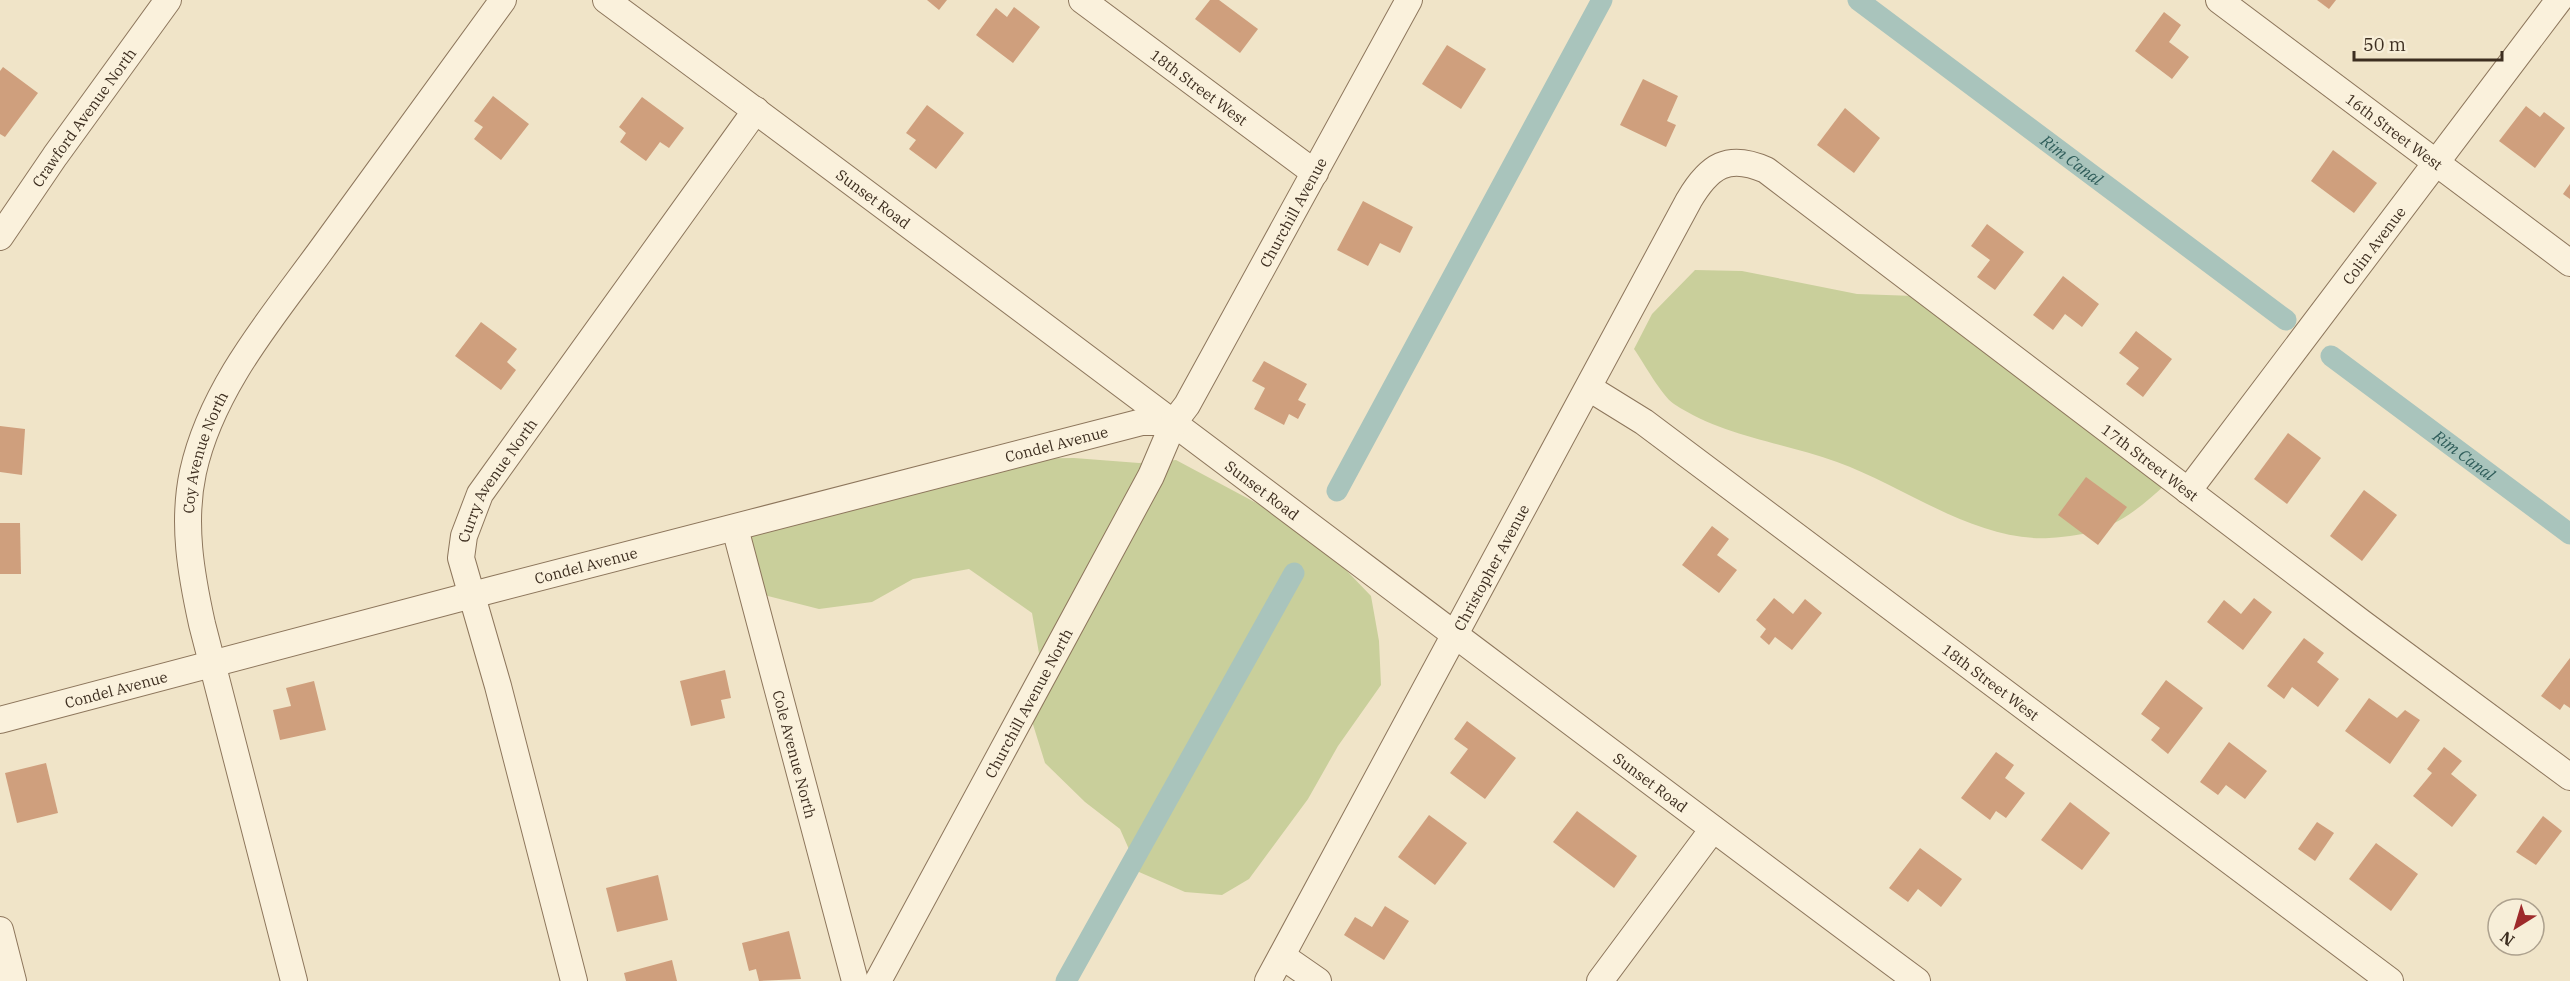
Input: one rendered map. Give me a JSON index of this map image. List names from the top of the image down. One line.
{"streets":{"street":["18th Street West","Crawford Avenue North","16th Street West","Sunset Road","Churchill Avenue","Colin Avenue","Condel Avenue","Coy Avenue North","17th Street West","Curry Avenue North","Christopher Avenue","Churchill Avenue North","Cole Avenue North"]},"crossings":[["18th Street West","Churchill Avenue"],["18th Street West","Christopher Avenue"],["16th Street West","Colin Avenue"],["Sunset Road","Churchill Avenue"],["Sunset Road","Condel Avenue"],["Sunset Road","Curry Avenue North"],["Sunset Road","Christopher Avenue"],["Sunset Road","Churchill Avenue North"],["Churchill Avenue","Condel Avenue"],["Churchill Avenue","Churchill Avenue North"],["Colin Avenue","17th Street West"],["Condel Avenue","Coy Avenue North"],["Condel Avenue","Curry Avenue North"],["Condel Avenue","Churchill Avenue North"],["Condel Avenue","Cole Avenue North"],["17th Street West","Christopher Avenue"]],"water":["Rim Canal"],"scale_bar":"50 m","north":"bottom left"}
